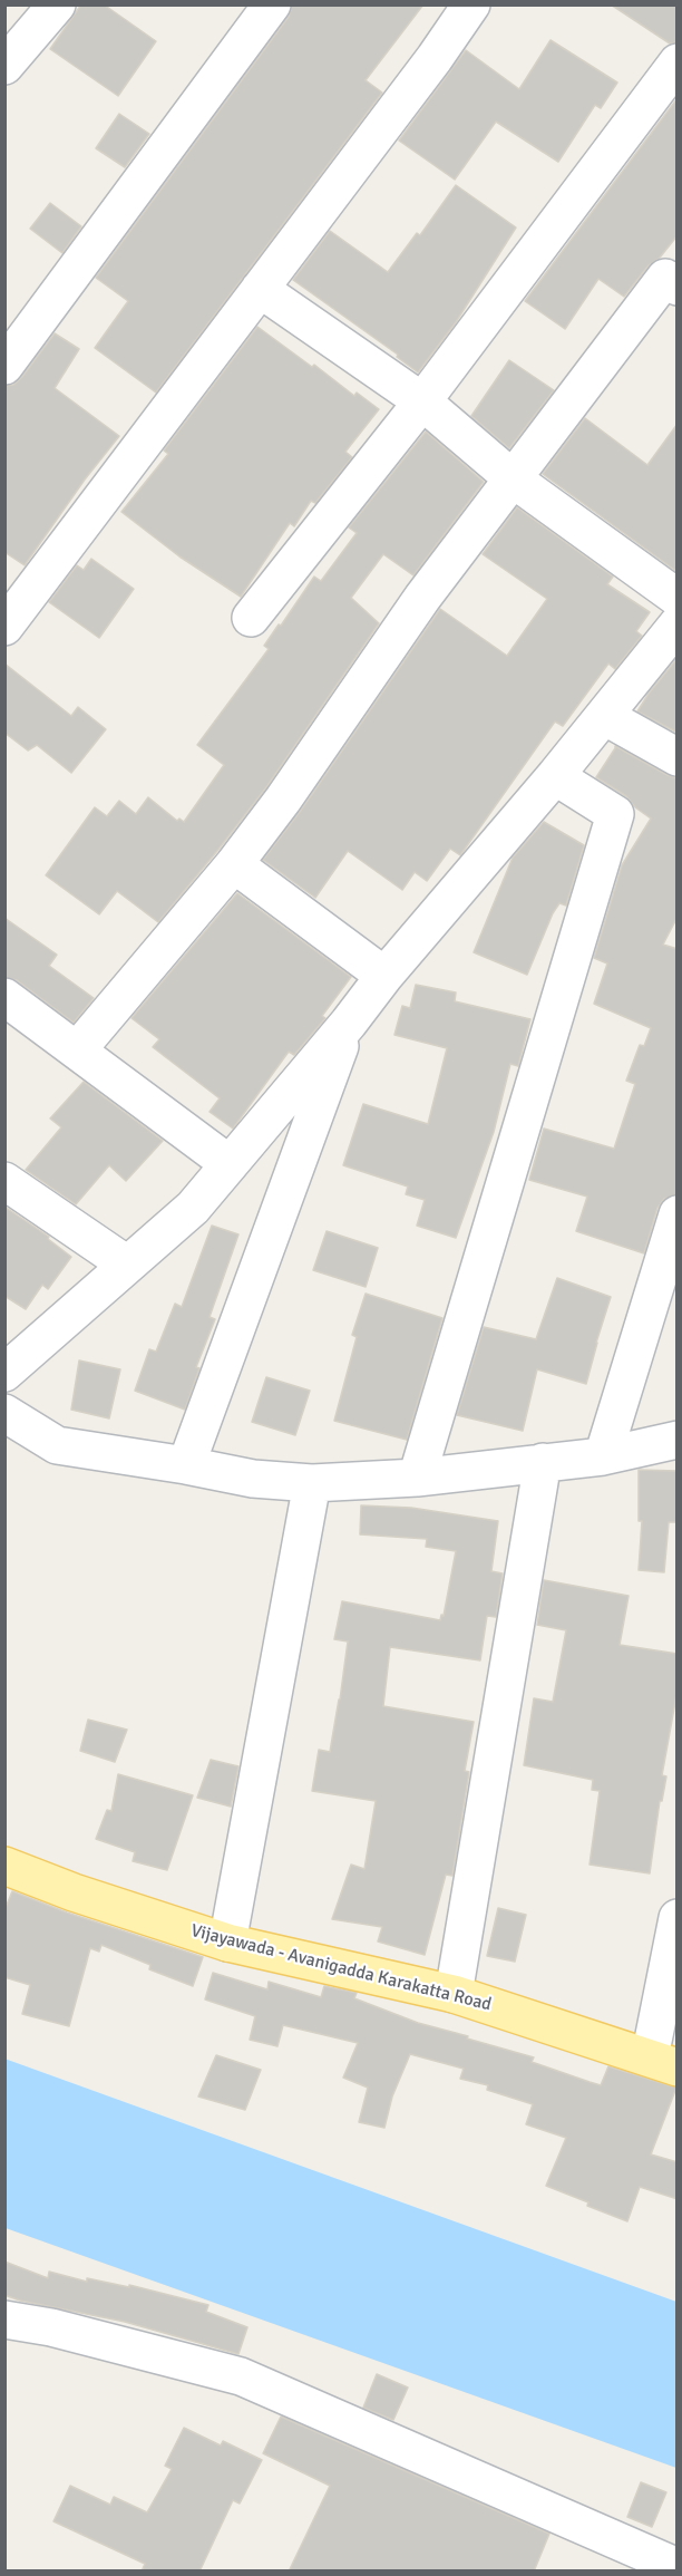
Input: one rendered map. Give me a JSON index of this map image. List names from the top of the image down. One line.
{"streets":{"main road":["Vijayawada - Avanigadda Karakatta Road"]}}
